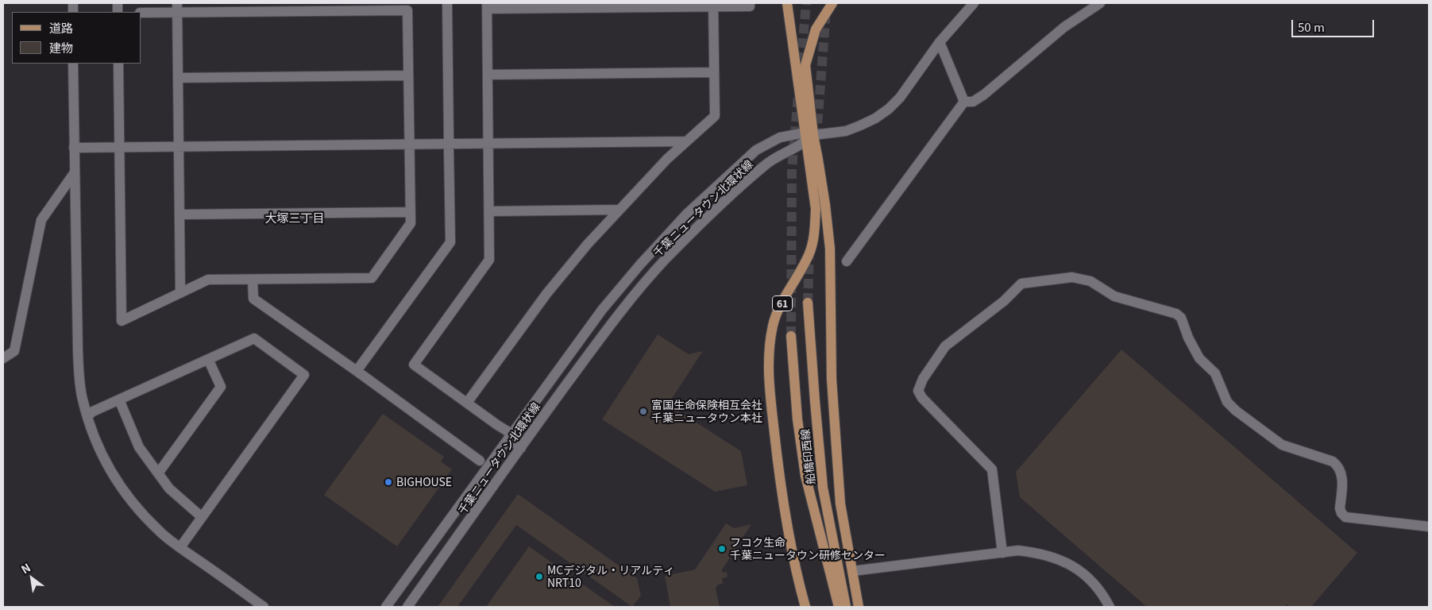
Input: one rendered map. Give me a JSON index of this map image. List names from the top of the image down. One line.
{"streets":{"main road":["61","船橋印西線"],"street":["千葉ニュータウン北環状線"]},"crossings":[["千葉ニュータウン北環状線","61"]],"districts":["大塚三丁目"],"places":["富国生命保険相互会社 千葉ニュータウン本社","BIGHOUSE","フコク生命 千葉ニュータウン研修センター","MCデジタル・リアルティ NRT10"],"legend":["道路","建物"],"scale_bar":"50 m","north":"top left"}
